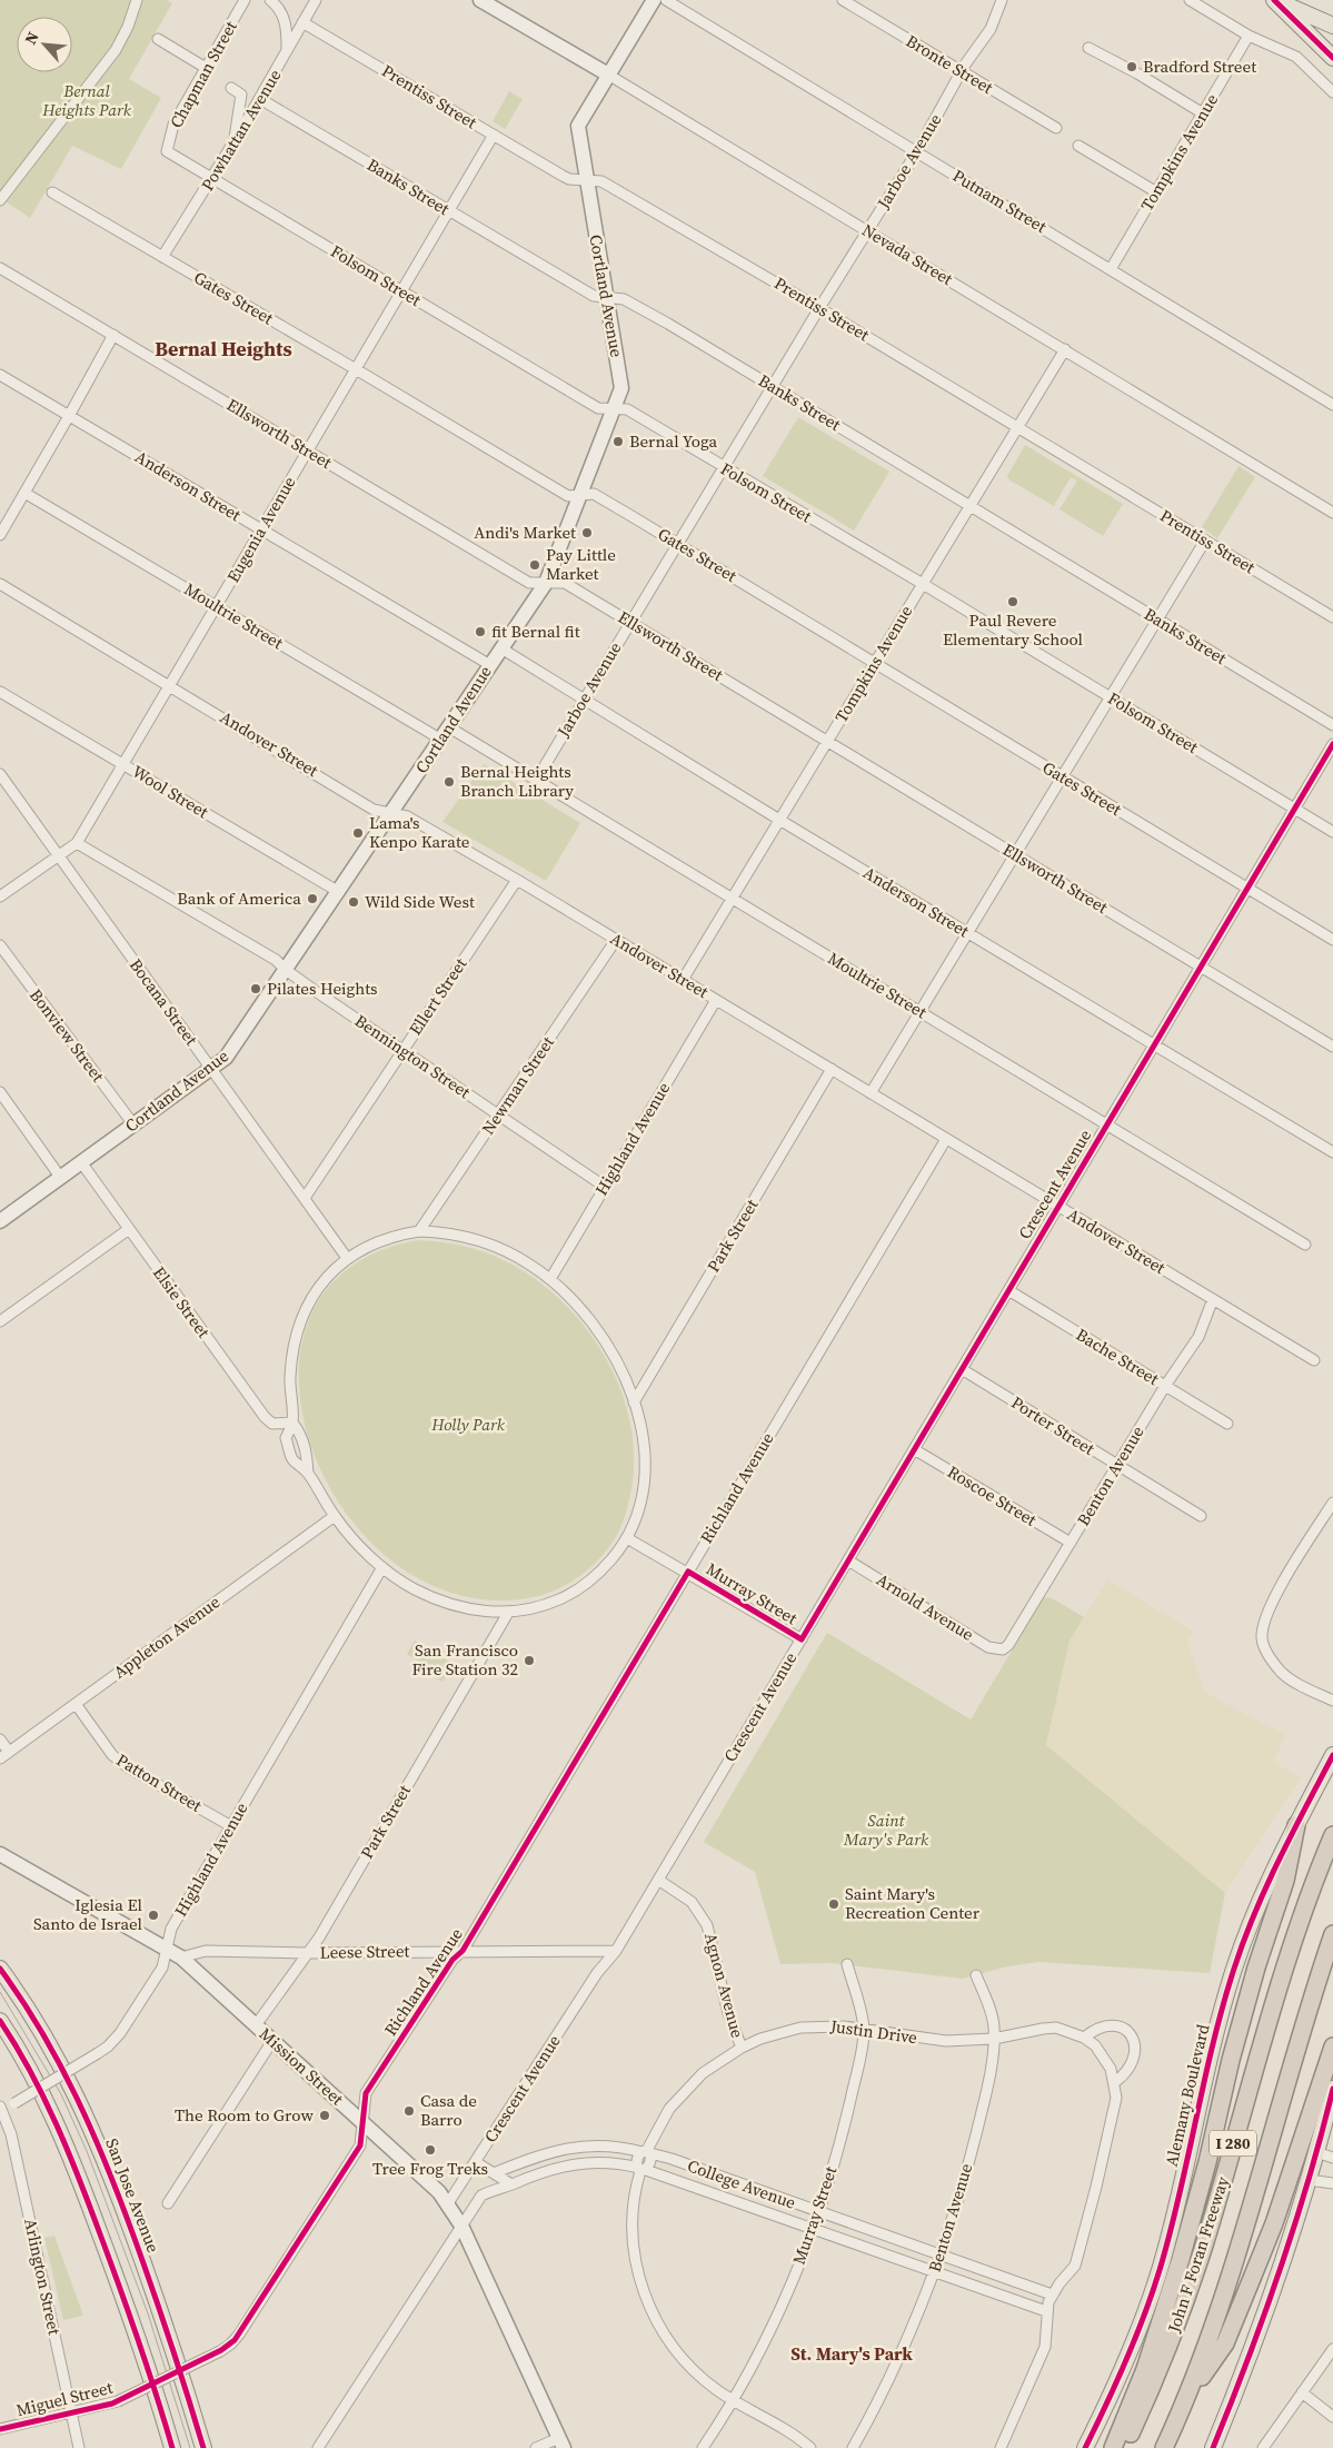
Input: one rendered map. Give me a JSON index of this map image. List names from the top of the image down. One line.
{"streets":{"highway":["I 280","John F Foran Freeway"],"main road":["Alemany Boulevard","San Jose Avenue"],"street":["Bronte Street","Chapman Street","Prentiss Street","Powhattan Avenue","Tompkins Avenue","Jarboe Avenue","Banks Street","Putnam Street","Nevada Street","Folsom Street","Cortland Avenue","Gates Street","Ellsworth Street","Anderson Street","Eugenia Avenue","Moultrie Street","Andover Street","Wool Street","Ellert Street","Bocana Street","Bonview Street","Bennington Street","Newman Street","Highland Avenue","Crescent Avenue","Park Street","Elsie Street","Bache Street","Porter Street","Benton Avenue","Richland Avenue","Roscoe Street","Murray Street","Arnold Avenue","Appleton Avenue","Patton Street","Leese Street","Agnon Avenue","Justin Drive","Mission Street","College Avenue","Arlington Street","Miguel Street"]},"crossings":[["Bronte Street","Jarboe Avenue"],["Chapman Street","Folsom Street"],["Prentiss Street","Powhattan Avenue"],["Prentiss Street","Tompkins Avenue"],["Prentiss Street","Jarboe Avenue"],["Prentiss Street","Cortland Avenue"],["Prentiss Street","Eugenia Avenue"],["Powhattan Avenue","Banks Street"],["Powhattan Avenue","Folsom Street"],["Powhattan Avenue","Gates Street"],["Tompkins Avenue","Banks Street"],["Tompkins Avenue","Putnam Street"],["Tompkins Avenue","Nevada Street"],["Tompkins Avenue","Folsom Street"],["Tompkins Avenue","Gates Street"],["Tompkins Avenue","Ellsworth Street"],["Tompkins Avenue","Anderson Street"],["Tompkins Avenue","Moultrie Street"],["Tompkins Avenue","Andover Street"],["Jarboe Avenue","Banks Street"],["Jarboe Avenue","Putnam Street"],["Jarboe Avenue","Nevada Street"],["Jarboe Avenue","Folsom Street"],["Jarboe Avenue","Gates Street"],["Jarboe Avenue","Ellsworth Street"],["Jarboe Avenue","Anderson Street"],["Jarboe Avenue","Moultrie Street"],["Banks Street","Cortland Avenue"],["Banks Street","Eugenia Avenue"],["Nevada Street","Cortland Avenue"],["Folsom Street","Cortland Avenue"],["Folsom Street","Eugenia Avenue"],["Folsom Street","Crescent Avenue"],["Cortland Avenue","Gates Street"],["Cortland Avenue","Ellsworth Street"],["Cortland Avenue","Anderson Street"],["Cortland Avenue","Moultrie Street"],["Cortland Avenue","Andover Street"],["Cortland Avenue","Wool Street"],["Cortland Avenue","Bocana Street"],["Cortland Avenue","Bonview Street"],["Cortland Avenue","Bennington Street"],["Cortland Avenue","Elsie Street"],["Gates Street","Eugenia Avenue"],["Gates Street","Crescent Avenue"],["Ellsworth Street","Eugenia Avenue"],["Ellsworth Street","Crescent Avenue"],["Anderson Street","Eugenia Avenue"],["Anderson Street","Crescent Avenue"],["Eugenia Avenue","Moultrie Street"],["Eugenia Avenue","Andover Street"],["Eugenia Avenue","Wool Street"],["Eugenia Avenue","Bocana Street"],["Eugenia Avenue","Bennington Street"],["Moultrie Street","Crescent Avenue"],["Andover Street","Ellert Street"],["Andover Street","Newman Street"],["Andover Street","Highland Avenue"],["Andover Street","Crescent Avenue"],["Andover Street","Park Street"],["Andover Street","Benton Avenue"],["Andover Street","Richland Avenue"],["Ellert Street","Bocana Street"],["Ellert Street","Bennington Street"],["Bennington Street","Newman Street"],["Bennington Street","Highland Avenue"],["Highland Avenue","Patton Street"],["Highland Avenue","Mission Street"],["Highland Avenue","Arlington Street"],["Crescent Avenue","Bache Street"],["Crescent Avenue","Porter Street"],["Crescent Avenue","Roscoe Street"],["Crescent Avenue","Murray Street"],["Crescent Avenue","Arnold Avenue"],["Crescent Avenue","Leese Street"],["Crescent Avenue","Agnon Avenue"],["Crescent Avenue","Mission Street"],["Park Street","Leese Street"],["Park Street","Mission Street"],["Bache Street","Benton Avenue"],["Porter Street","Benton Avenue"],["Benton Avenue","Roscoe Street"],["Benton Avenue","Arnold Avenue"],["Benton Avenue","Justin Drive"],["Benton Avenue","College Avenue"],["Richland Avenue","Murray Street"],["Richland Avenue","Leese Street"],["Richland Avenue","Mission Street"],["Richland Avenue","Miguel Street"],["Murray Street","Justin Drive"],["Murray Street","College Avenue"],["Appleton Avenue","Patton Street"],["Leese Street","Mission Street"],["Agnon Avenue","Justin Drive"],["Justin Drive","College Avenue"],["Mission Street","College Avenue"],["Arlington Street","Miguel Street"]],"districts":["Bernal Heights","St. Mary's Park"],"parks":["Bernal Heights Park","Holly Park","Saint Mary's Park"],"places":["Bradford Street","Bernal Yoga","Andi's Market","Pay Little Market","Paul Revere Elementary School","fit Bernal fit","Bernal Heights Branch Library","Lama's Kenpo Karate","Bank of America","Wild Side West","Pilates Heights","San Francisco Fire Station 32","Saint Mary's Recreation Center","Iglesia El Santo de Israel","Casa de Barro","The Room to Grow","Tree Frog Treks"],"north":"top left"}
